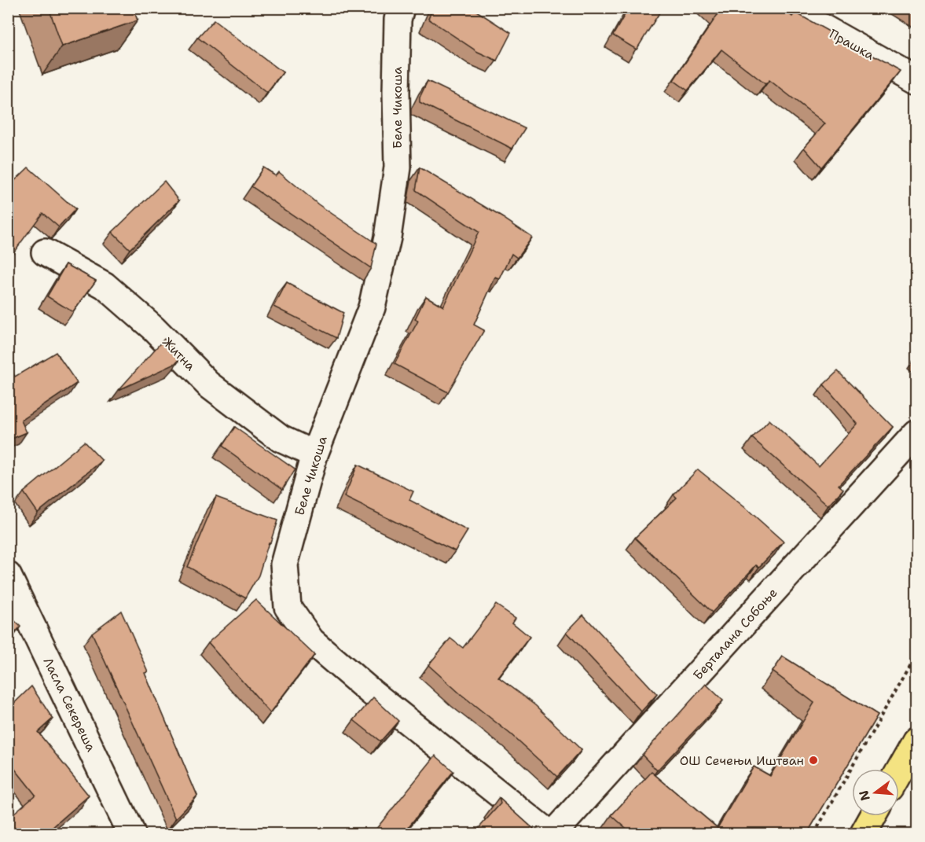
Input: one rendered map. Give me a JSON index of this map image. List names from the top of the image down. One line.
{"streets":{"street":["Прашка","Беле Чикоша","Житна","Берталана Собоње","Ласла Секереша"]},"crossings":[["Беле Чикоша","Житна"]],"places":["ОШ Сечењи Иштван"],"north":"left"}
